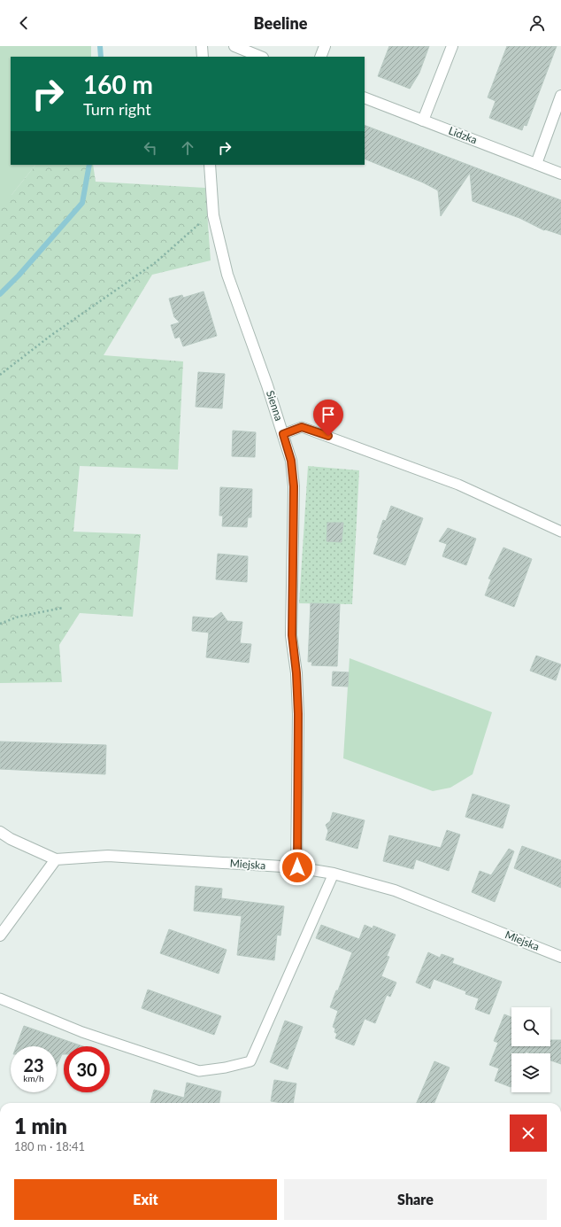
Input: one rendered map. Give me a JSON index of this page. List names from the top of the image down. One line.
{"streets":{"street":["Lidzka","Sienna","Miejska"]},"crossings":[["Sienna","Miejska"]],"page":{"header":"Beeline","turn":["160 m","Turn right"],"speed":"23 km/h","limit":"30","heading":["1 min","180 m · 18:41"],"buttons":["Exit","Share"]}}
